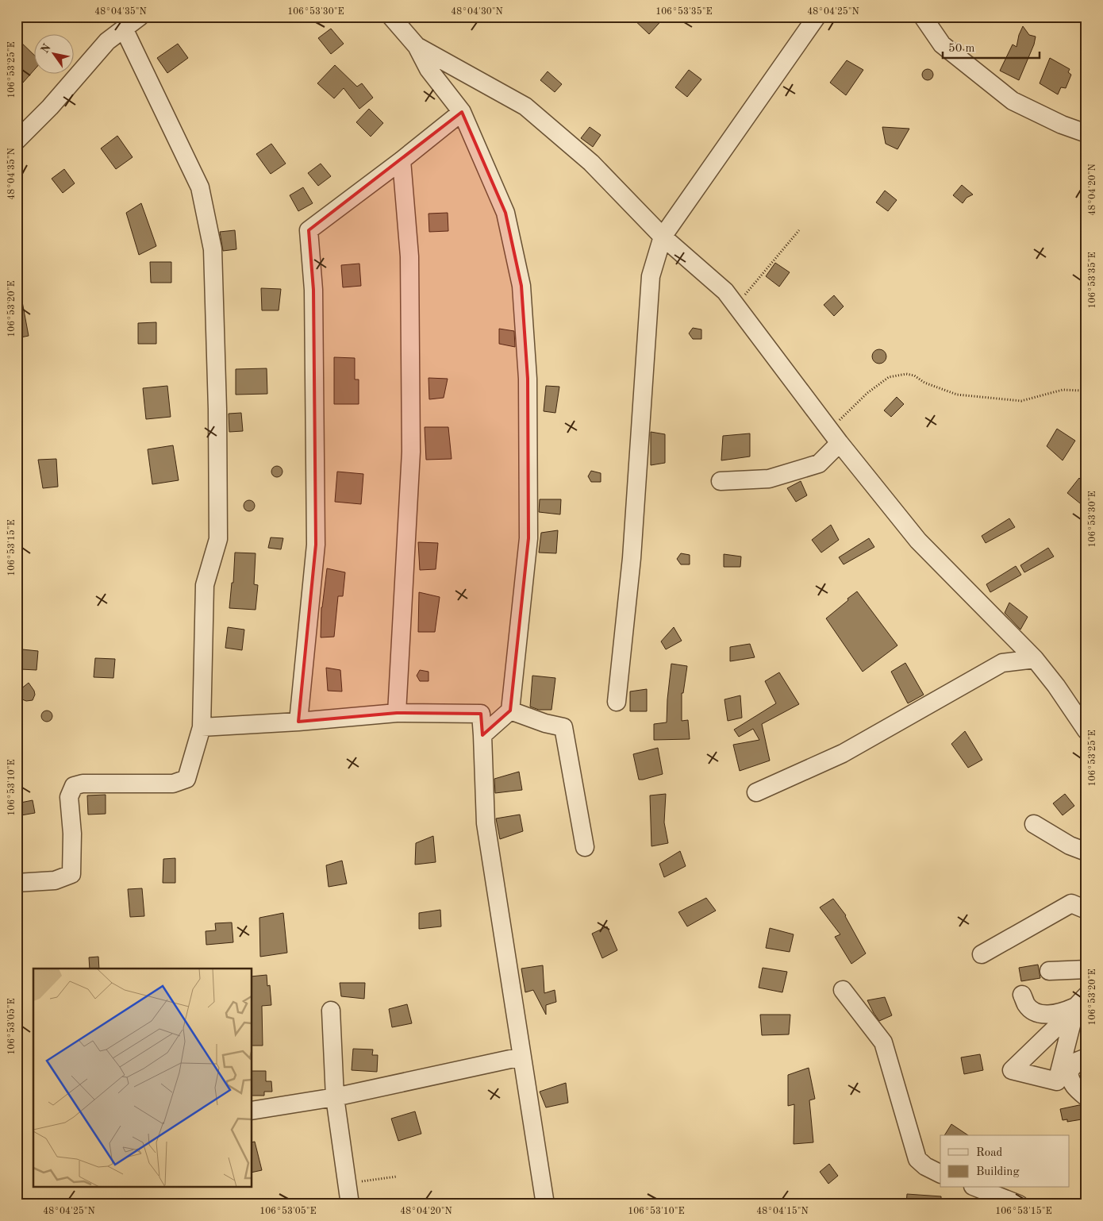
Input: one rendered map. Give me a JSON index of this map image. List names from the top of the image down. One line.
{"legend":["Road","Building"],"scale_bar":"50 m","north":"top left","coordinates":["48°04'35\"N","106°53'30\"E","48°04'30\"N","106°53'35\"E","48°04'25\"N","106°53'25\"E","48°04'20\"N","106°53'20\"E","106°53'15\"E","106°53'10\"E","106°53'05\"E","48°04'15\"N"]}
